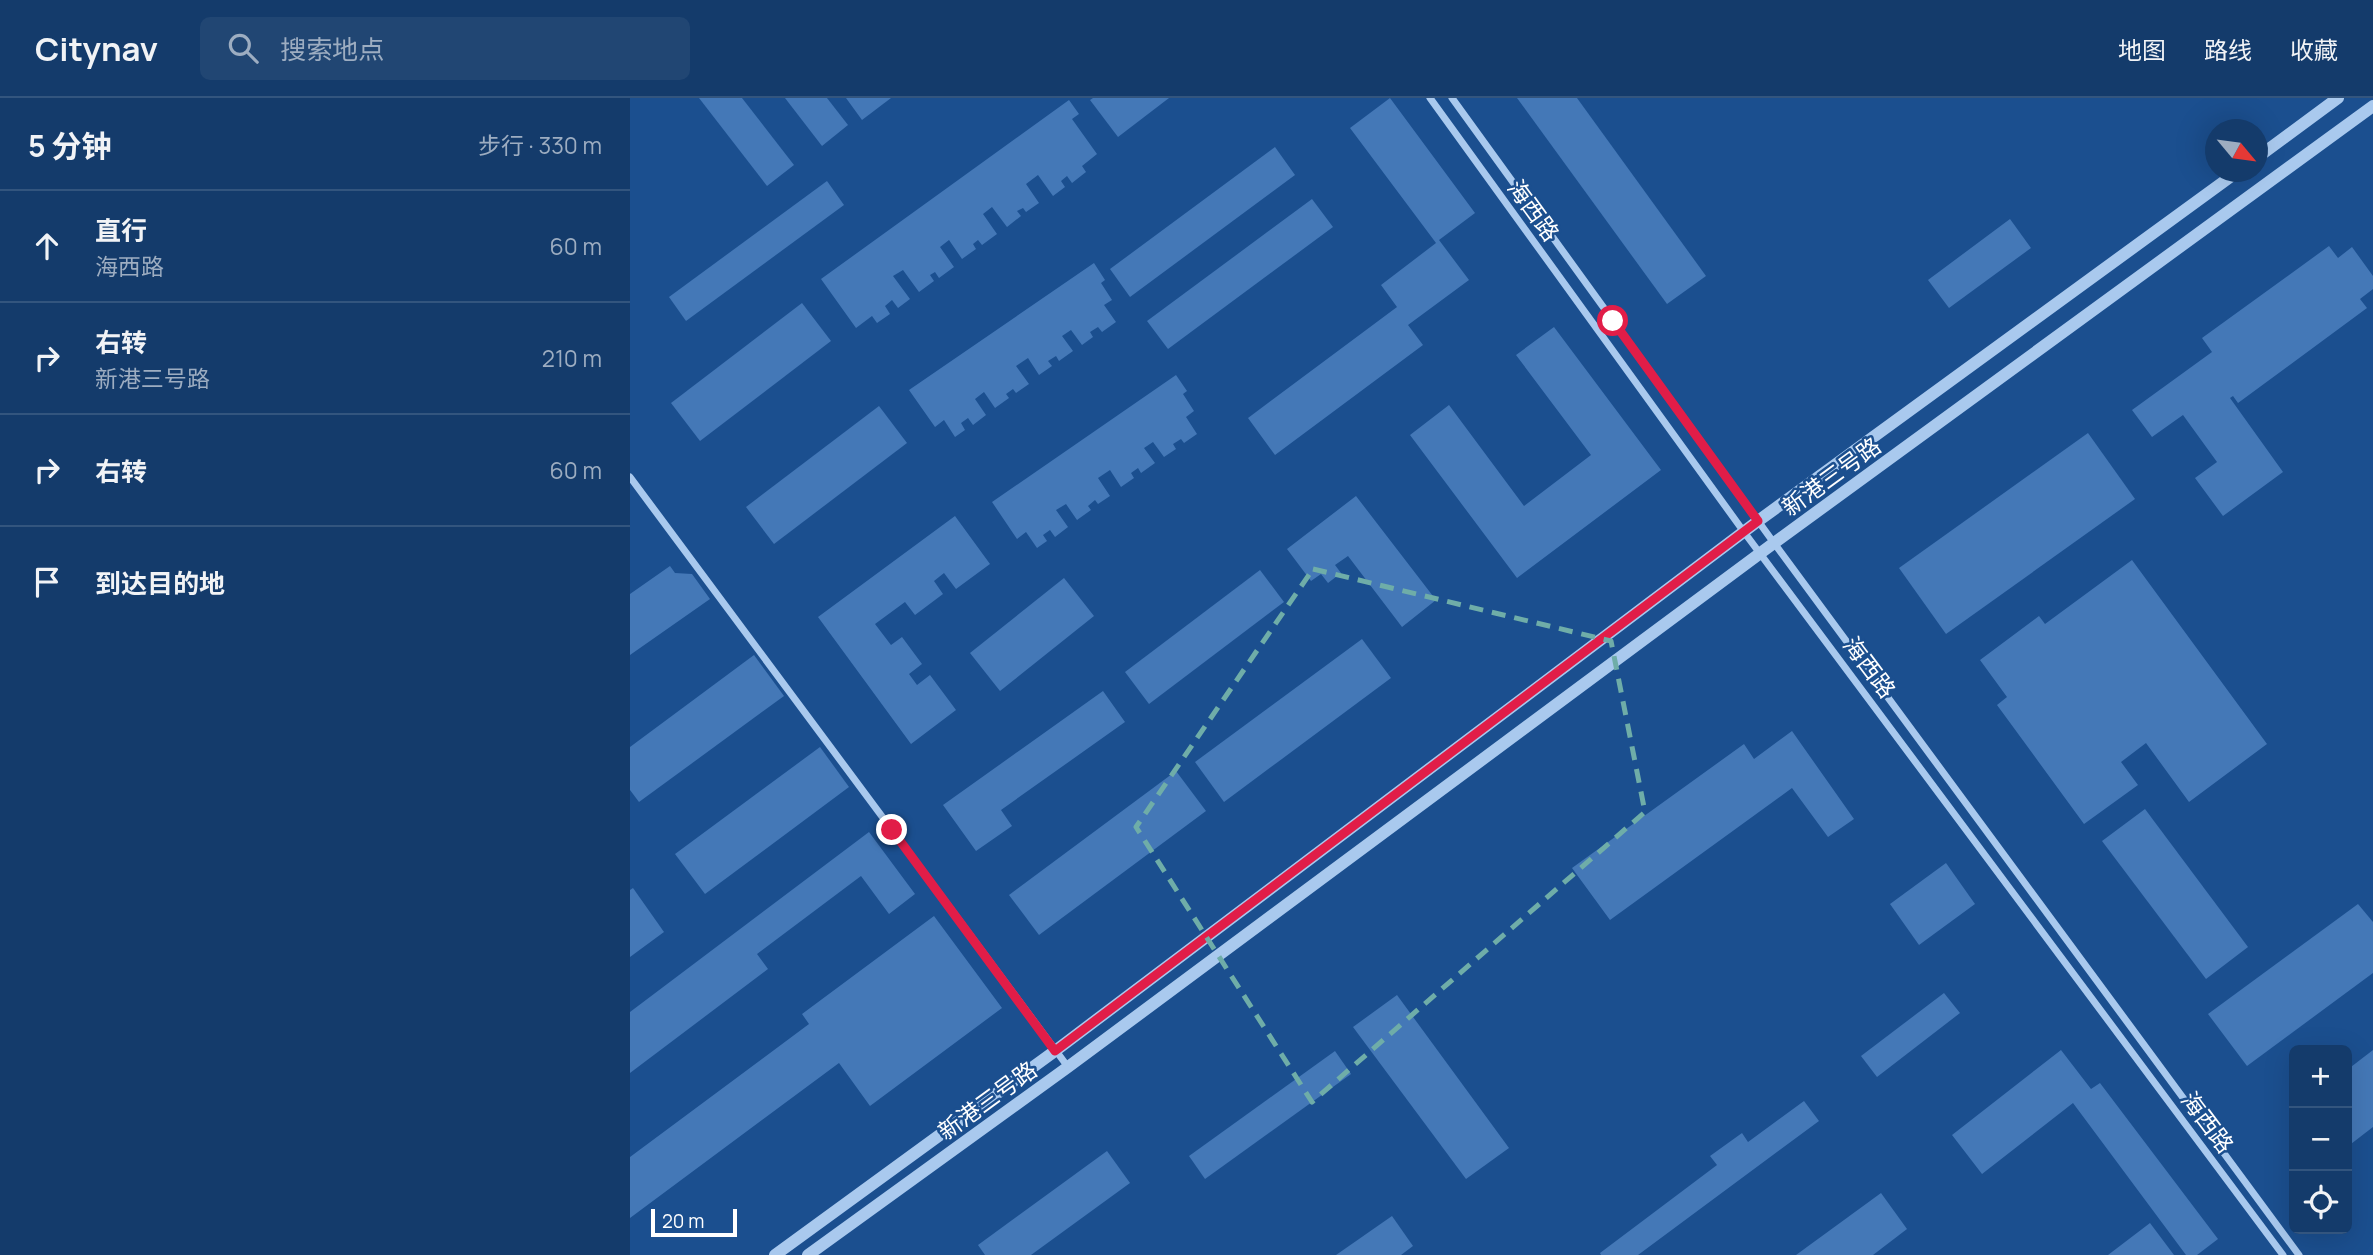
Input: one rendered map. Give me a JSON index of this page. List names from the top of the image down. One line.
{"streets":{"street":["海西路","新港三号路"]},"crossings":[["海西路","新港三号路"]],"scale_bar":"20 m","north":"bottom right","page":{"header":"Citynav","search":"搜索地点","nav":["地图","路线","收藏"],"heading":["5 分钟","步行 · 330 m"],"list":[["直行","海西路","60 m"],["右转","新港三号路","210 m"],["右转","60 m"],"到达目的地"],"map_buttons":["+","−"],"scale":"20 m"}}
